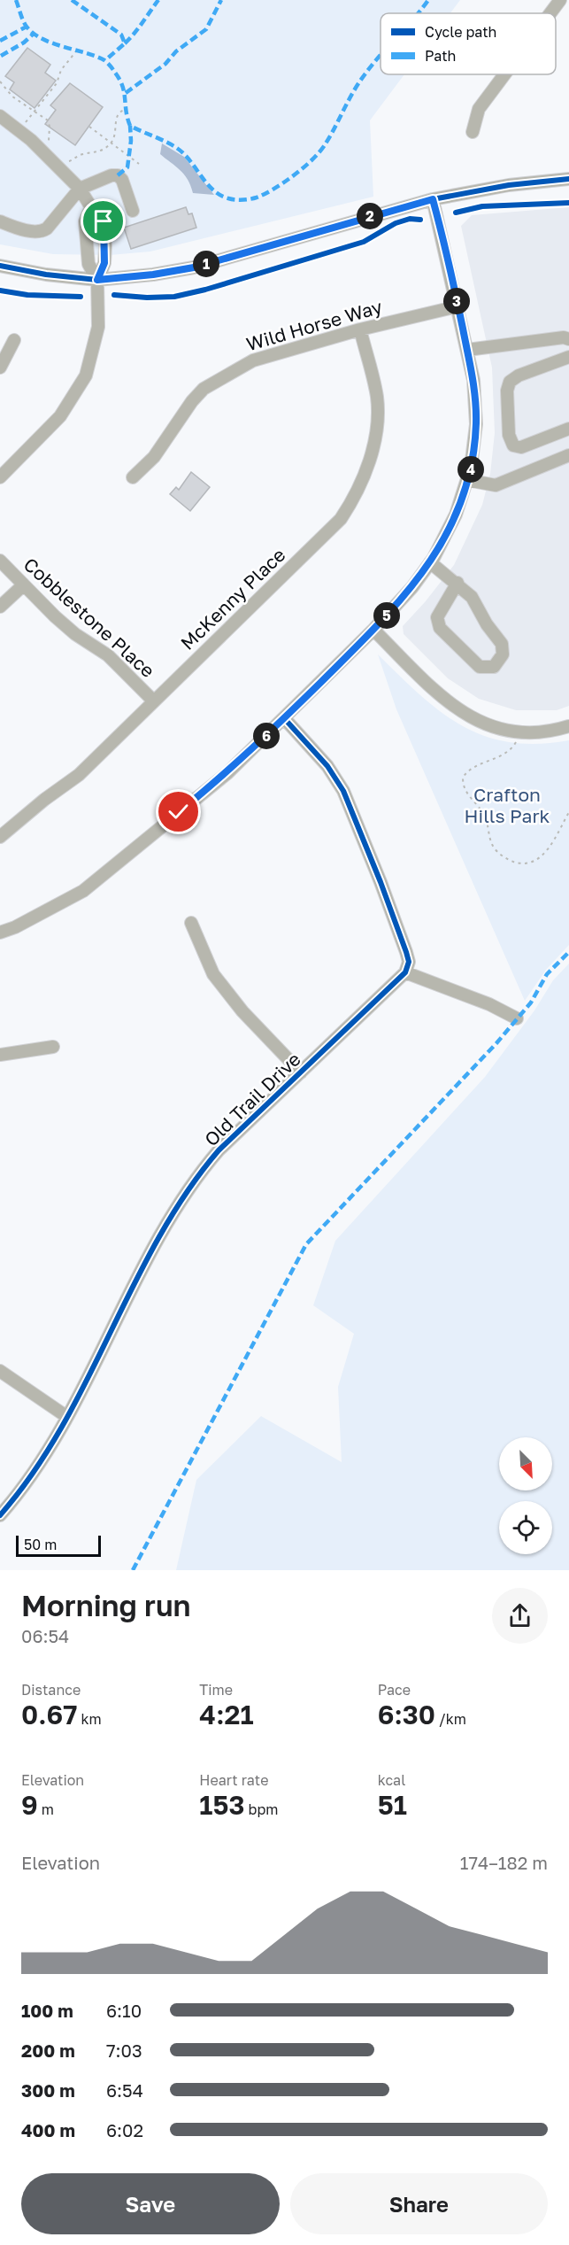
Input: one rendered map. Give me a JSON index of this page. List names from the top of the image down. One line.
{"streets":{"street":["Wild Horse Way","McKenny Place","Cobblestone Place","Old Trail Drive"]},"crossings":[["Wild Horse Way","McKenny Place"],["McKenny Place","Cobblestone Place"]],"parks":["Crafton Hills Park"],"legend":["Cycle path","Path"],"scale_bar":"50 m","north":"bottom right","page":{"pins":["2","1","3","4","5","6"],"scale":"50 m","heading":["Morning run","06:54"],"stats":[["Distance","0.67 km"],["Time","4:21"],["Pace","6:30 /km"],["Elevation","9 m"],["Heart rate","153 bpm"],["kcal","51"]],"chart":["Elevation","174–182 m"],"list":[{"name":"100 m","note":"6:10"},{"name":"200 m","note":"7:03"},{"name":"300 m","note":"6:54"},{"name":"400 m","note":"6:02"}],"buttons":["Save","Share"]}}
